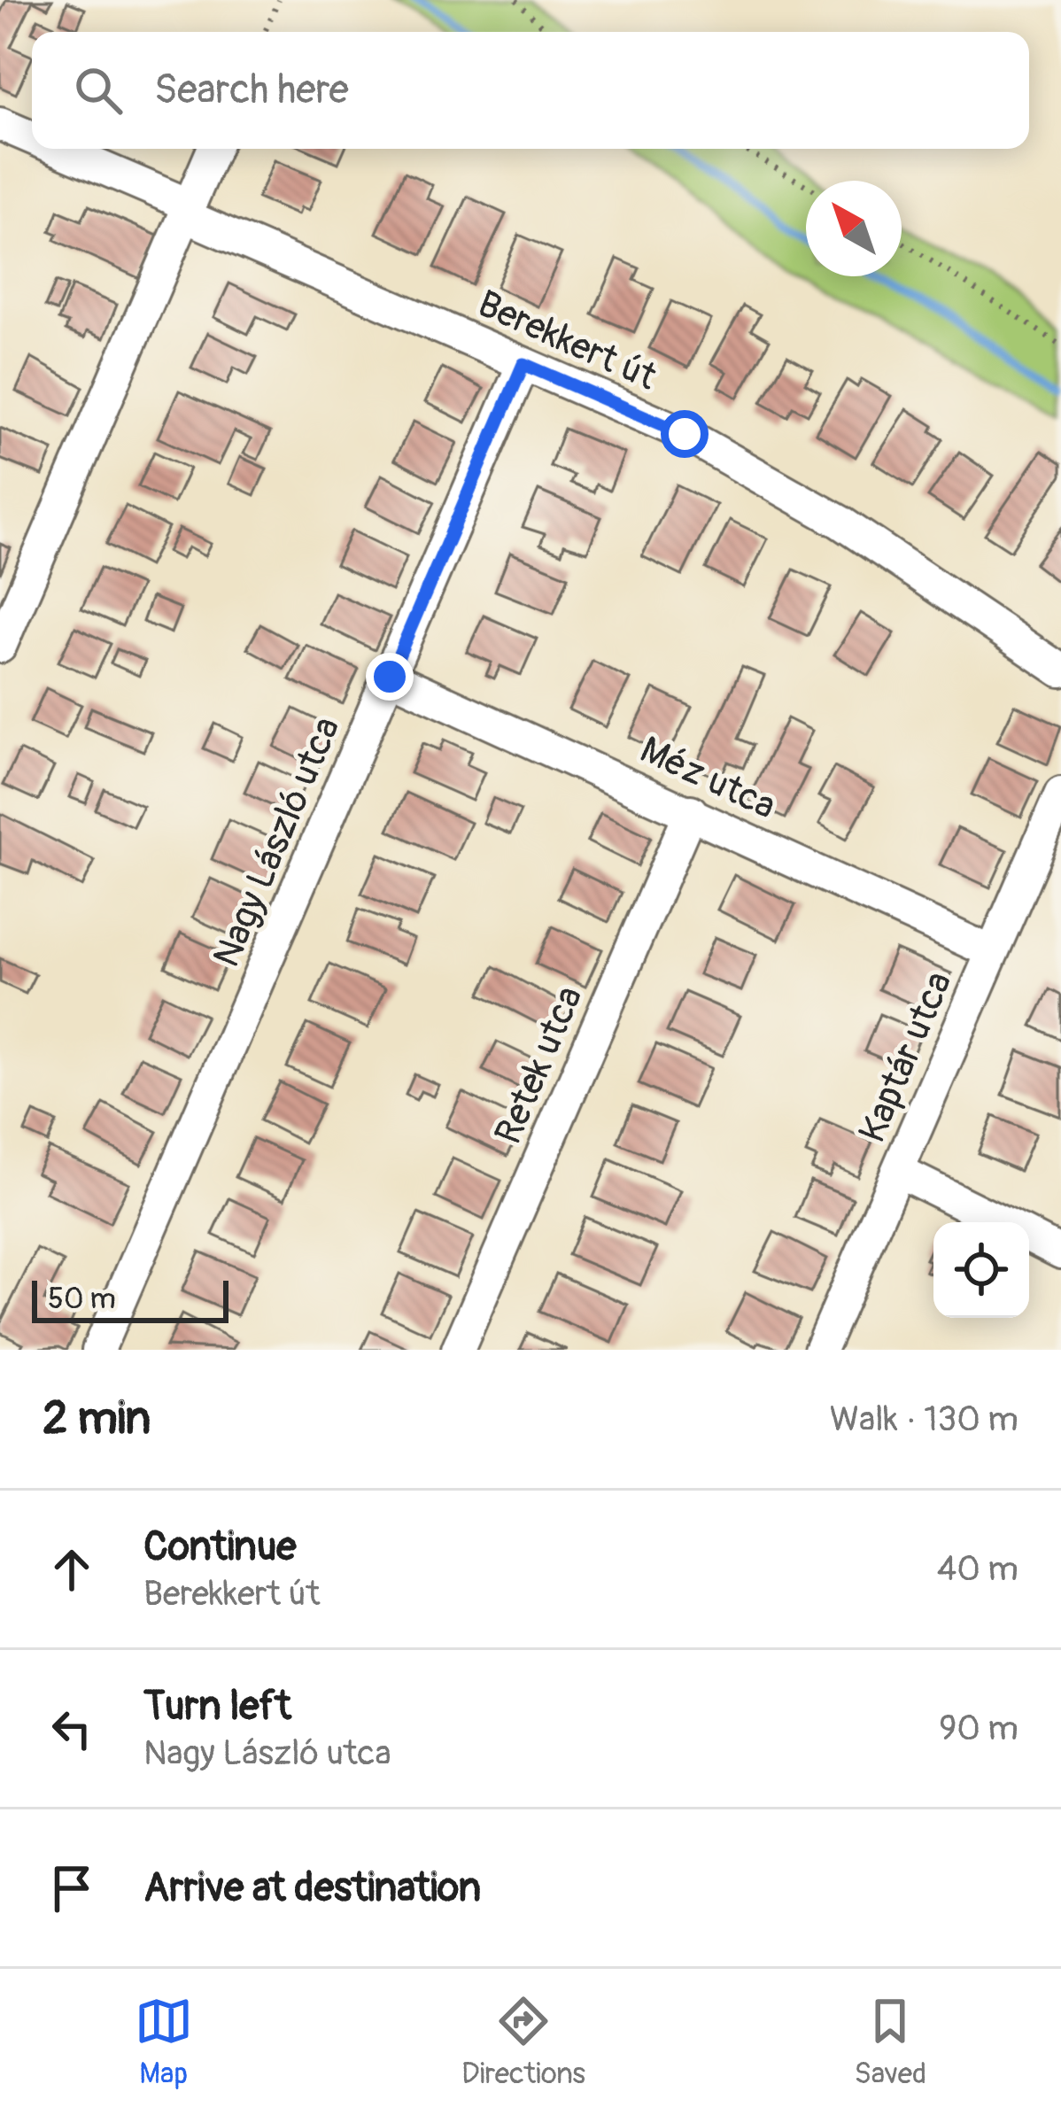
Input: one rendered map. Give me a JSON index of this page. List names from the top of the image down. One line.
{"streets":{"street":["Berekkert út","Méz utca","Nagy László utca","Kaptár utca","Retek utca"]},"crossings":[["Berekkert út","Nagy László utca"],["Méz utca","Nagy László utca"],["Méz utca","Kaptár utca"],["Méz utca","Retek utca"]],"scale_bar":"50 m","north":"top left","page":{"search":"Search here","scale":"50 m","heading":["2 min","Walk · 130 m"],"list":[["Continue","Berekkert út","40 m"],["Turn left","Nagy László utca","90 m"],"Arrive at destination"],"nav":["Map","Directions","Saved"]}}
